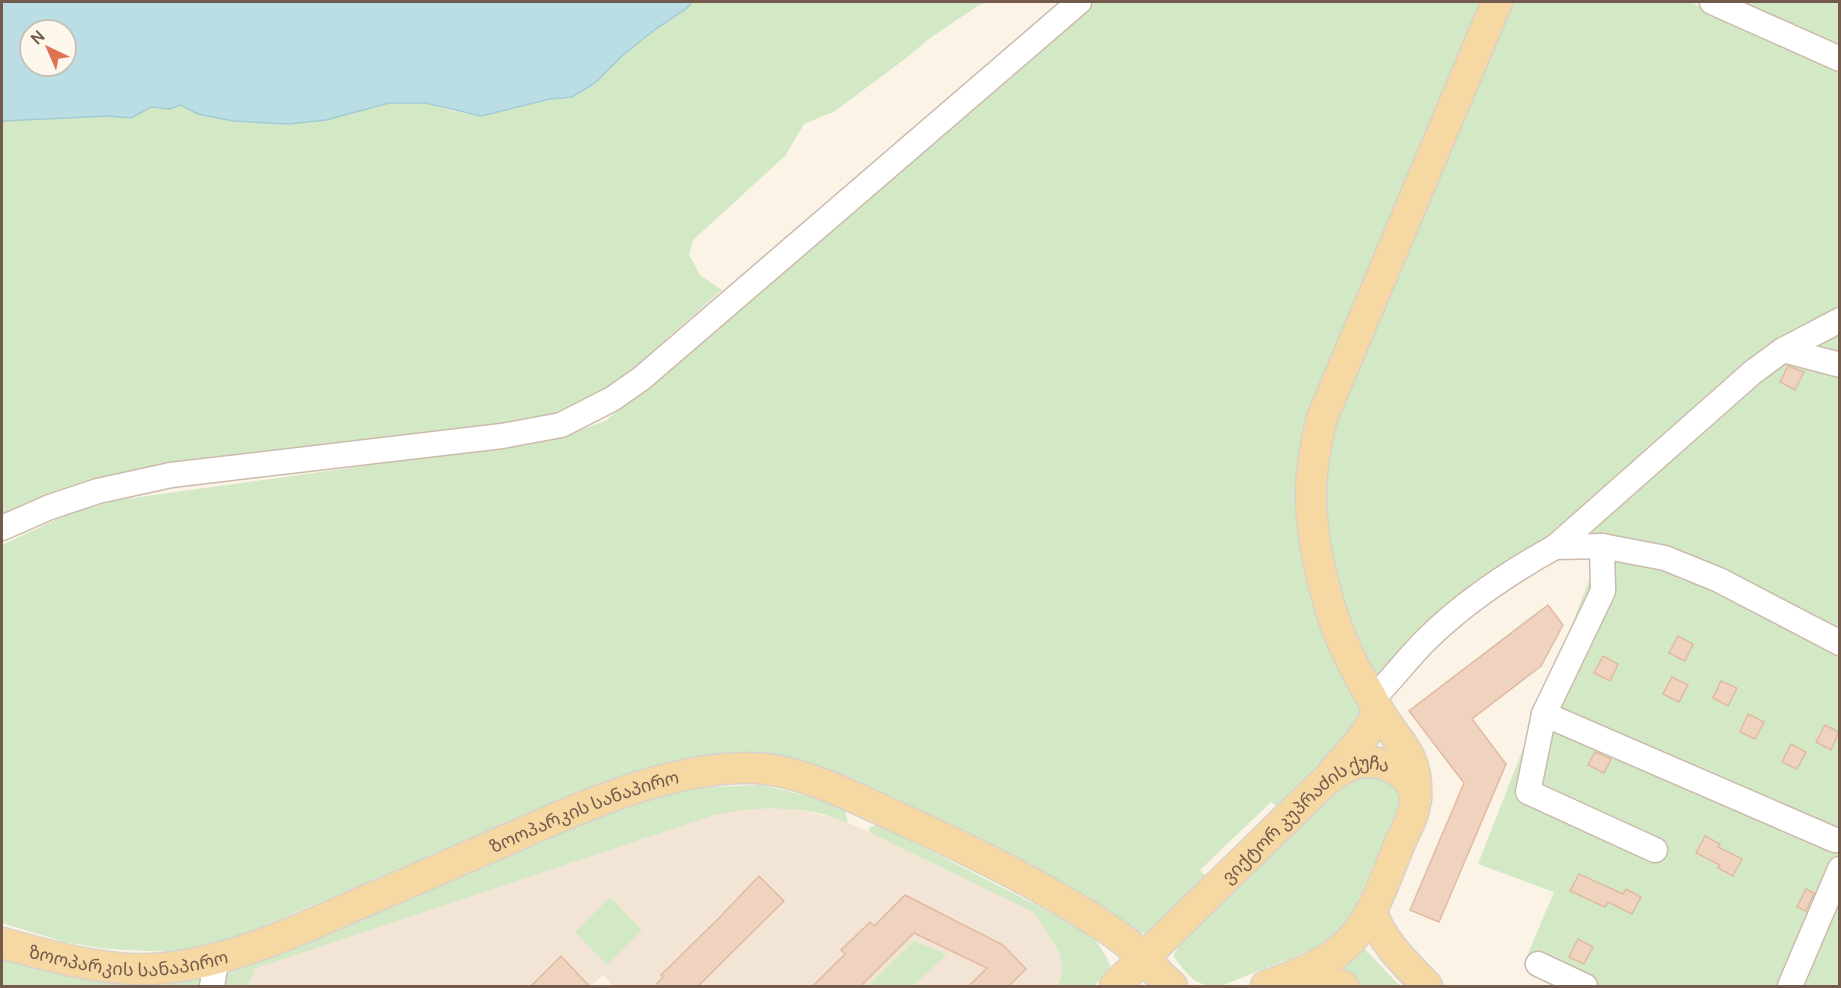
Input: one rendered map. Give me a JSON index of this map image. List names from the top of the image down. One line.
{"streets":{"main road":["ზოოპარკის სანაპირო","ვიქტორ კუპრაძის ქუჩა"]},"crossings":[["ზოოპარკის სანაპირო","ვიქტორ კუპრაძის ქუჩა"]],"north":"top left"}
